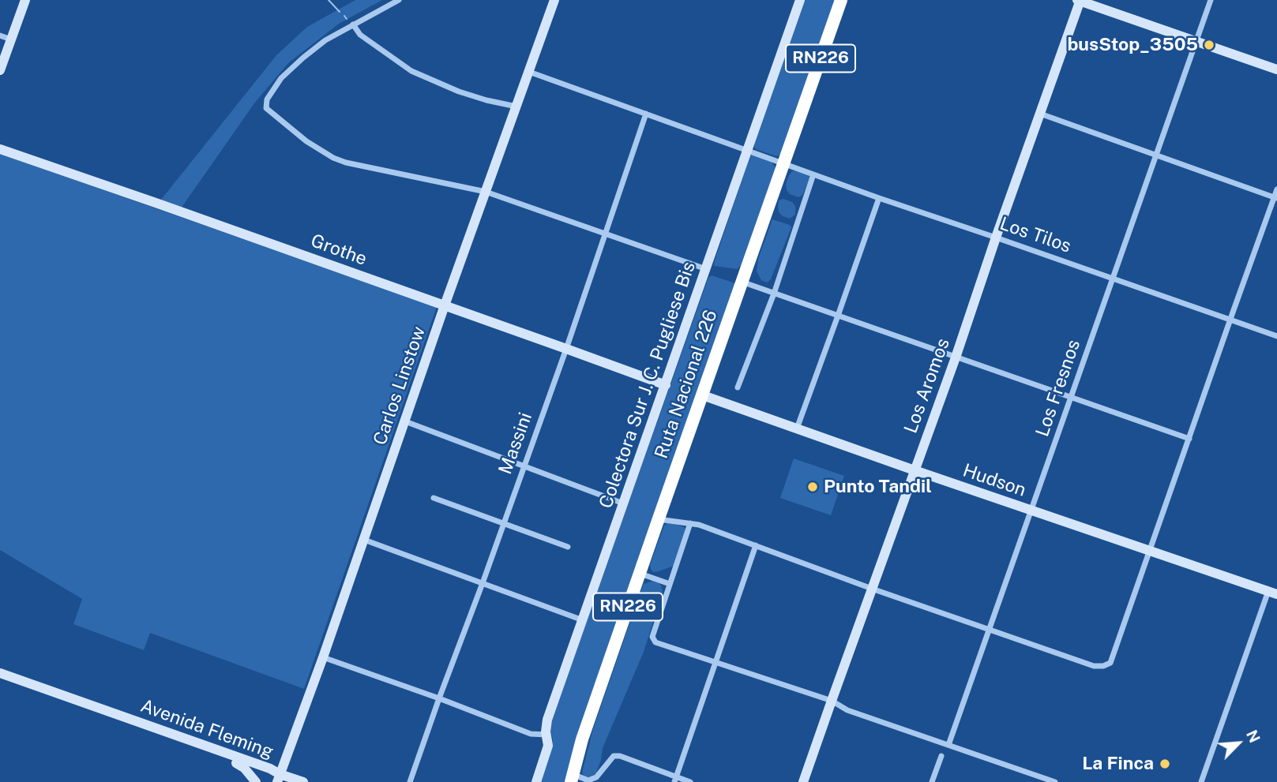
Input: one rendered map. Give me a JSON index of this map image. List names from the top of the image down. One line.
{"streets":{"highway":["RN226","Ruta Nacional 226"],"street":["Los Tilos","Grothe","Colectora Sur J. C. Pugliese Bis","Carlos Linstow","Los Aromos","Los Fresnos","Massini","Hudson","Avenida Fleming"]},"crossings":[["Los Tilos","Ruta Nacional 226"],["Los Tilos","Colectora Sur J. C. Pugliese Bis"],["Los Tilos","Carlos Linstow"],["Los Tilos","Los Aromos"],["Los Tilos","Los Fresnos"],["Los Tilos","Massini"],["Grothe","Colectora Sur J. C. Pugliese Bis"],["Grothe","Carlos Linstow"],["Grothe","Massini"],["Ruta Nacional 226","Hudson"],["Carlos Linstow","Avenida Fleming"],["Los Aromos","Hudson"],["Los Fresnos","Hudson"]],"places":["busStop_3505","Punto Tandil","La Finca"],"north":"top right"}
